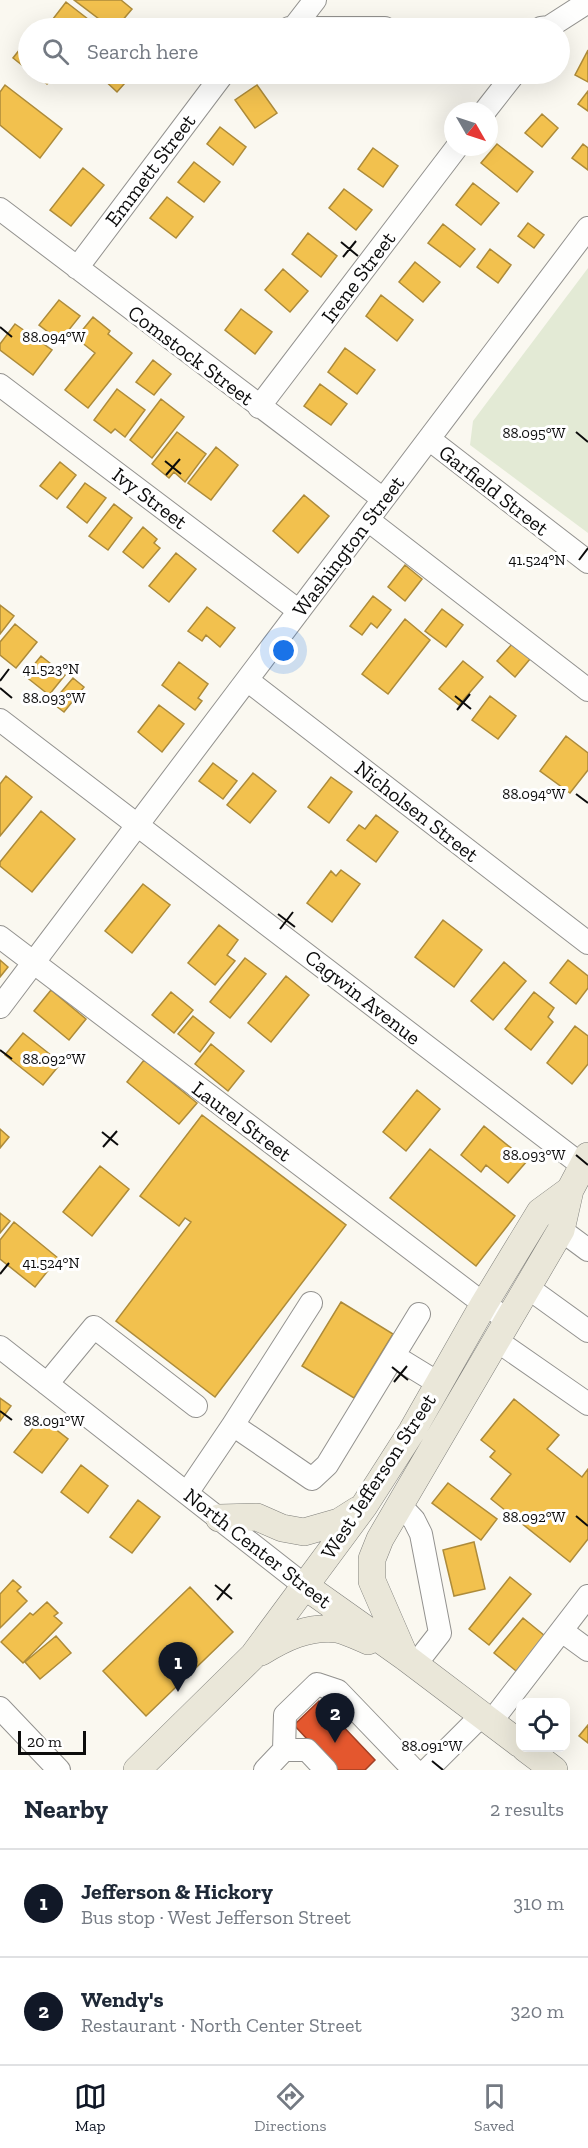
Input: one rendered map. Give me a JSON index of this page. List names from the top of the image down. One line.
{"streets":{"main road":["West Jefferson Street","North Center Street"],"street":["Emmett Street","Irene Street","Comstock Street","Garfield Street","Ivy Street","Washington Street","Nicholsen Street","Cagwin Avenue","Laurel Street"]},"crossings":[["Emmett Street","Comstock Street"],["Irene Street","Comstock Street"],["Comstock Street","Washington Street"],["Garfield Street","Washington Street"],["Ivy Street","Washington Street"],["Washington Street","Nicholsen Street"],["Washington Street","Cagwin Avenue"],["Washington Street","Laurel Street"],["Cagwin Avenue","West Jefferson Street"],["Laurel Street","West Jefferson Street"],["West Jefferson Street","North Center Street"]],"scale_bar":"20 m","north":"bottom right","page":{"search":"Search here","pins":["1","2"],"scale":"20 m","heading":["Nearby","2 results"],"list":[{"mark":"1","name":"Jefferson & Hickory","note":"Bus stop · West Jefferson Street","value":"310 m"},{"mark":"2","name":"Wendy's","note":"Restaurant · North Center Street","value":"320 m"}],"nav":["Map","Directions","Saved"]},"coordinates":["88.094°W","88.095°W","41.524°N","41.523°N","88.093°W","88.092°W","88.091°W"]}
